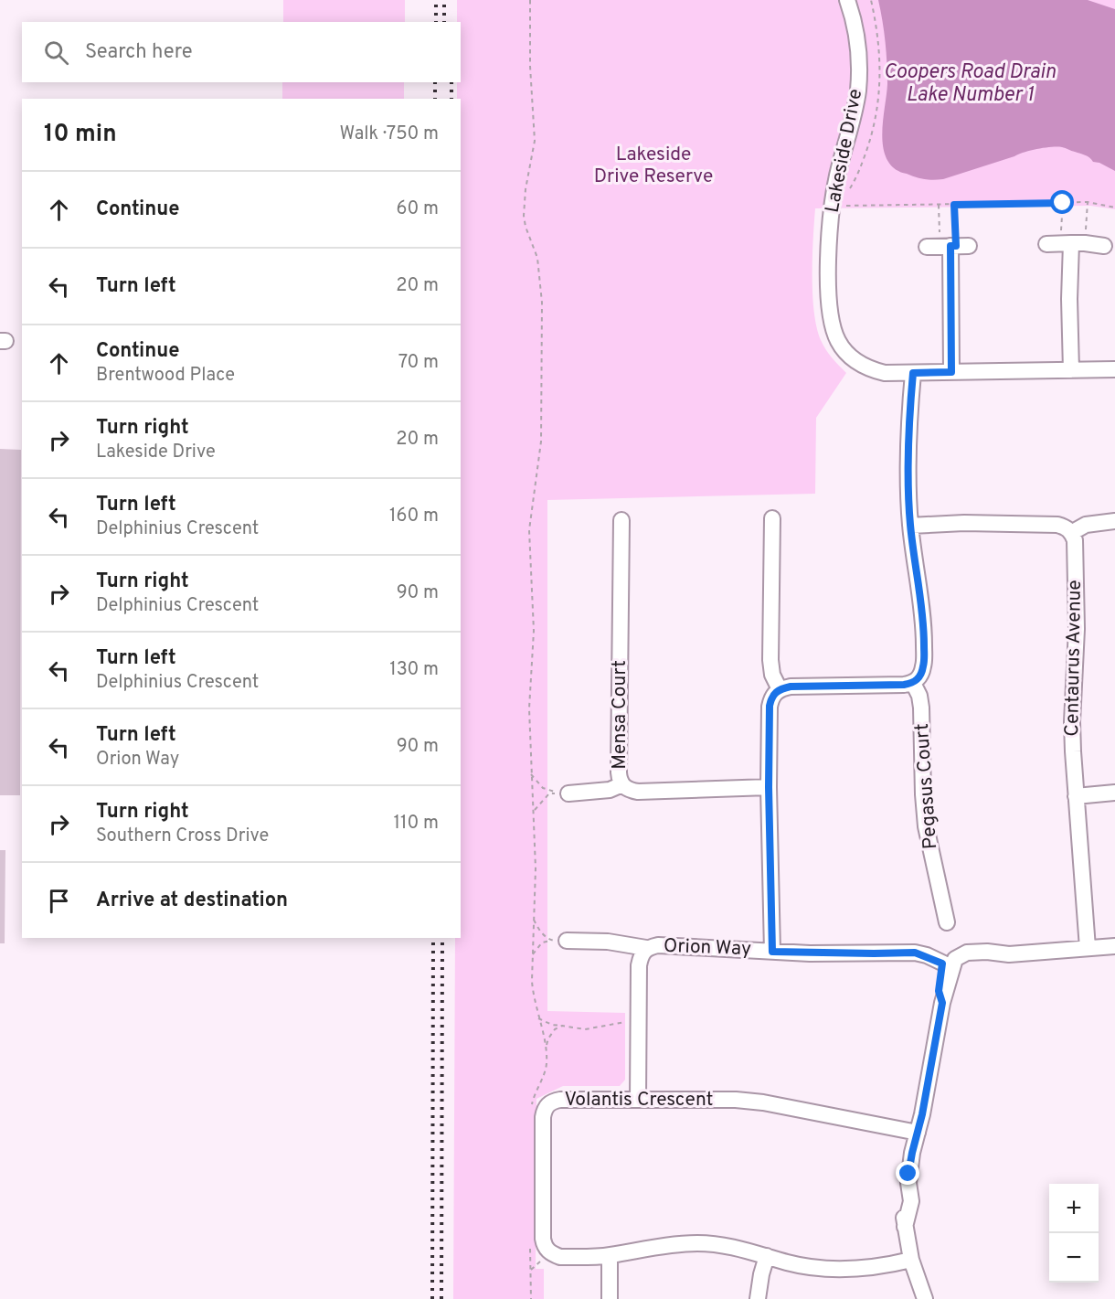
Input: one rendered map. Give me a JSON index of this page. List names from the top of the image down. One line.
{"streets":{"street":["Lakeside Drive","Centaurus Avenue","Mensa Court","Pegasus Court","Orion Way","Volantis Crescent"]},"crossings":[["Orion Way","Volantis Crescent"]],"water":["Coopers Road Drain Lake Number 1"],"parks":["Lakeside Drive Reserve"],"page":{"search":"Search here","heading":["10 min","Walk · 750 m"],"list":[["Continue","60 m"],["Turn left","20 m"],["Continue","Brentwood Place","70 m"],["Turn right","Lakeside Drive","20 m"],["Turn left","Delphinius Crescent","160 m"],["Turn right","Delphinius Crescent","90 m"],["Turn left","Delphinius Crescent","130 m"],["Turn left","Orion Way","90 m"],["Turn right","Southern Cross Drive","110 m"],"Arrive at destination"],"map_buttons":["+","−"]}}
